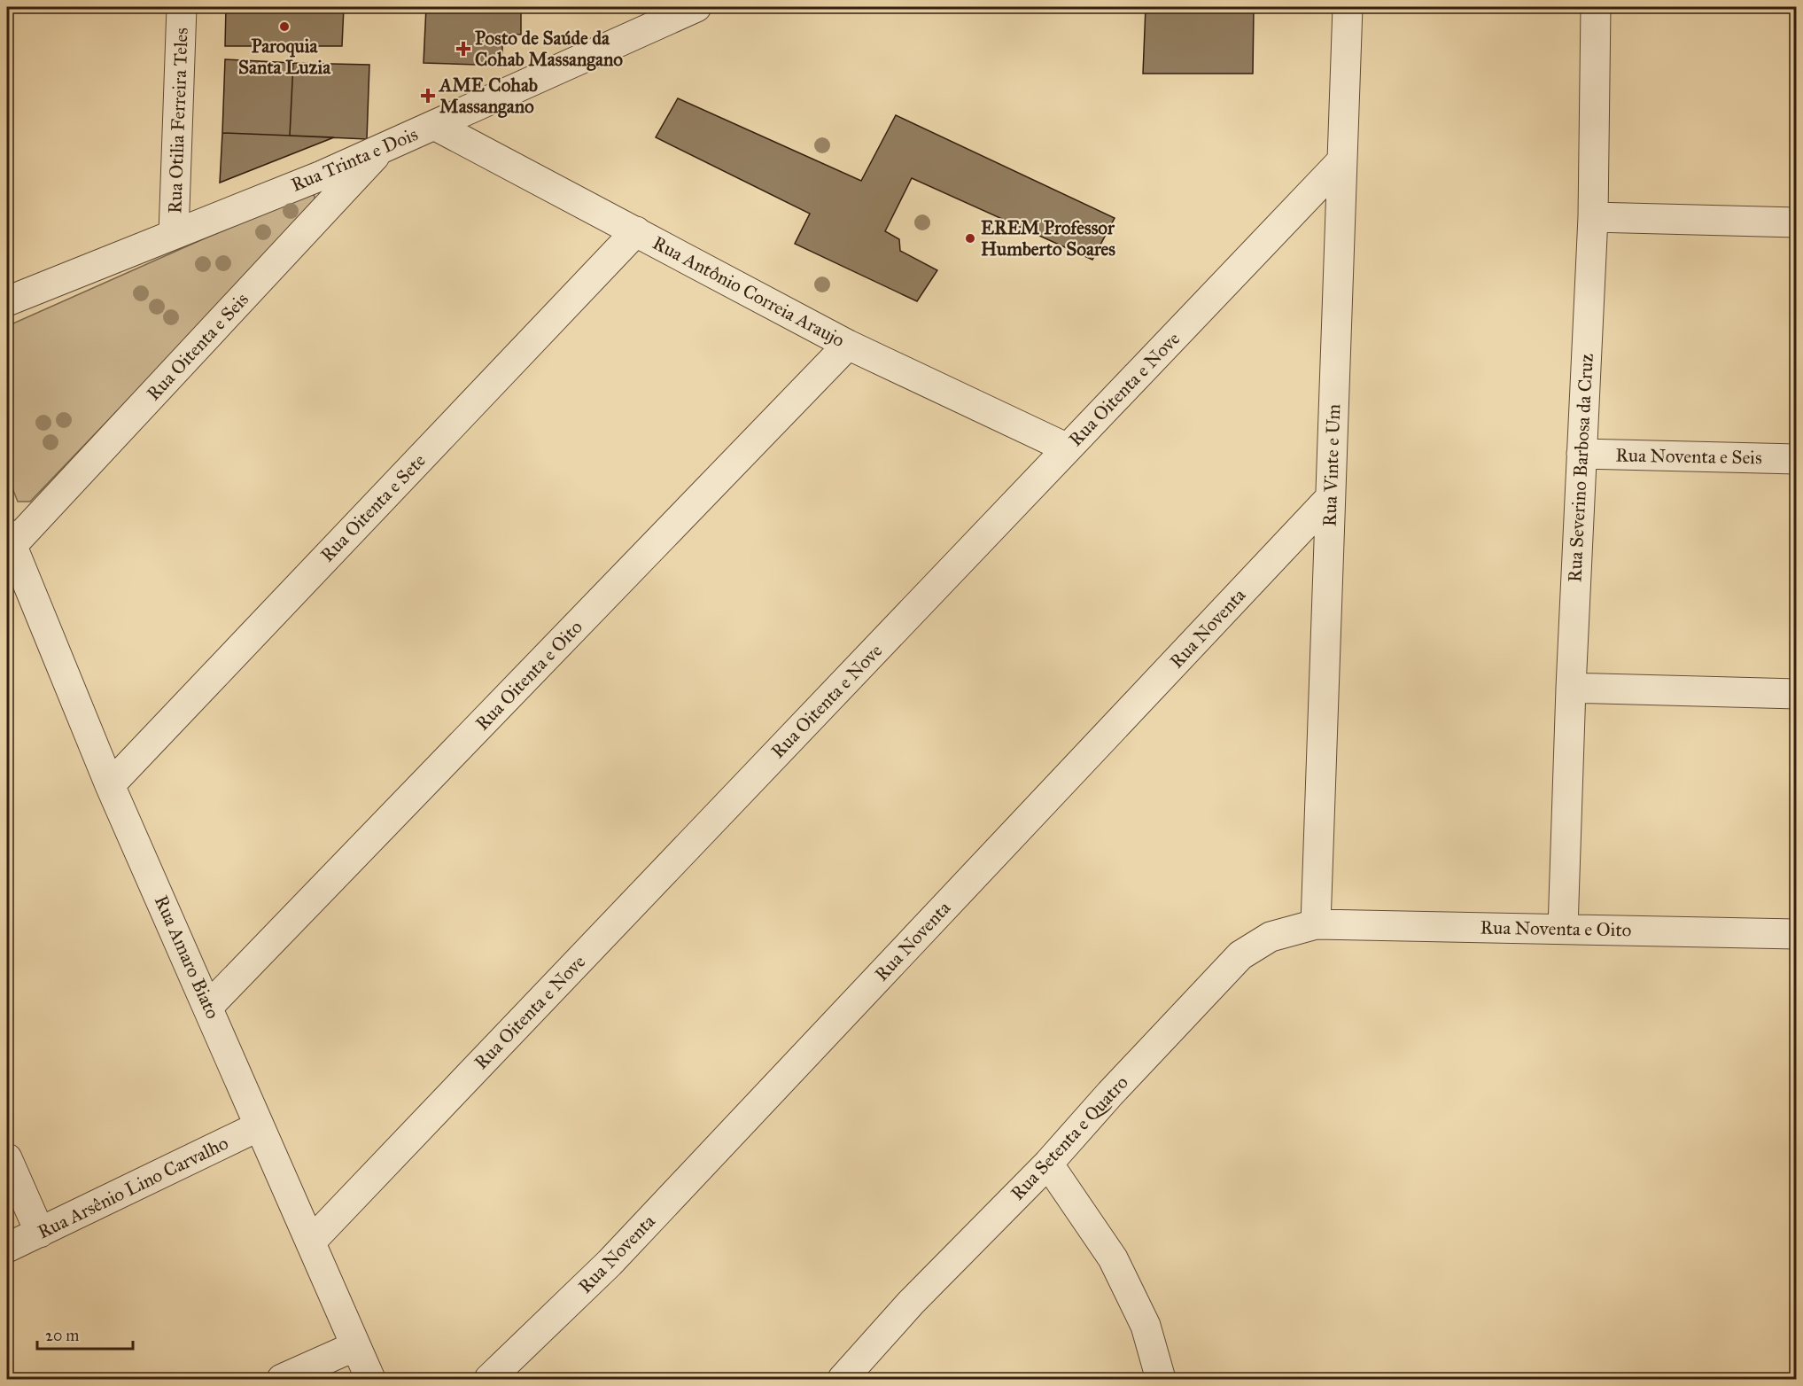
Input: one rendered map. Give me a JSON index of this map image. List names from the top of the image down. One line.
{"streets":{"street":["Rua Otilia Ferreira Teles","Rua Trinta e Dois","Rua Antônio Correia Araujo","Rua Oitenta e Seis","Rua Oitenta e Nove","Rua Noventa e Seis","Rua Vinte e Um","Rua Severino Barbosa da Cruz","Rua Oitenta e Sete","Rua Noventa","Rua Oitenta e Oito","Rua Noventa e Oito","Rua Amaro Biato","Rua Setenta e Quatro","Rua Arsênio Lino Carvalho"]},"crossings":[["Rua Otilia Ferreira Teles","Rua Trinta e Dois"],["Rua Trinta e Dois","Rua Antônio Correia Araujo"],["Rua Trinta e Dois","Rua Oitenta e Seis"],["Rua Antônio Correia Araujo","Rua Oitenta e Nove"],["Rua Antônio Correia Araujo","Rua Oitenta e Sete"],["Rua Antônio Correia Araujo","Rua Oitenta e Oito"],["Rua Oitenta e Seis","Rua Amaro Biato"],["Rua Oitenta e Nove","Rua Vinte e Um"],["Rua Oitenta e Nove","Rua Amaro Biato"],["Rua Noventa e Seis","Rua Severino Barbosa da Cruz"],["Rua Vinte e Um","Rua Noventa"],["Rua Vinte e Um","Rua Noventa e Oito"],["Rua Vinte e Um","Rua Setenta e Quatro"],["Rua Severino Barbosa da Cruz","Rua Noventa e Oito"],["Rua Oitenta e Sete","Rua Amaro Biato"],["Rua Oitenta e Oito","Rua Amaro Biato"],["Rua Noventa e Oito","Rua Setenta e Quatro"],["Rua Amaro Biato","Rua Arsênio Lino Carvalho"]],"places":{"other":["Paroquia Santa Luzia","EREM Professor Humberto Soares"],"health":["Posto de Saúde da Cohab Massangano","AME Cohab Massangano"]},"scale_bar":"20 m"}
